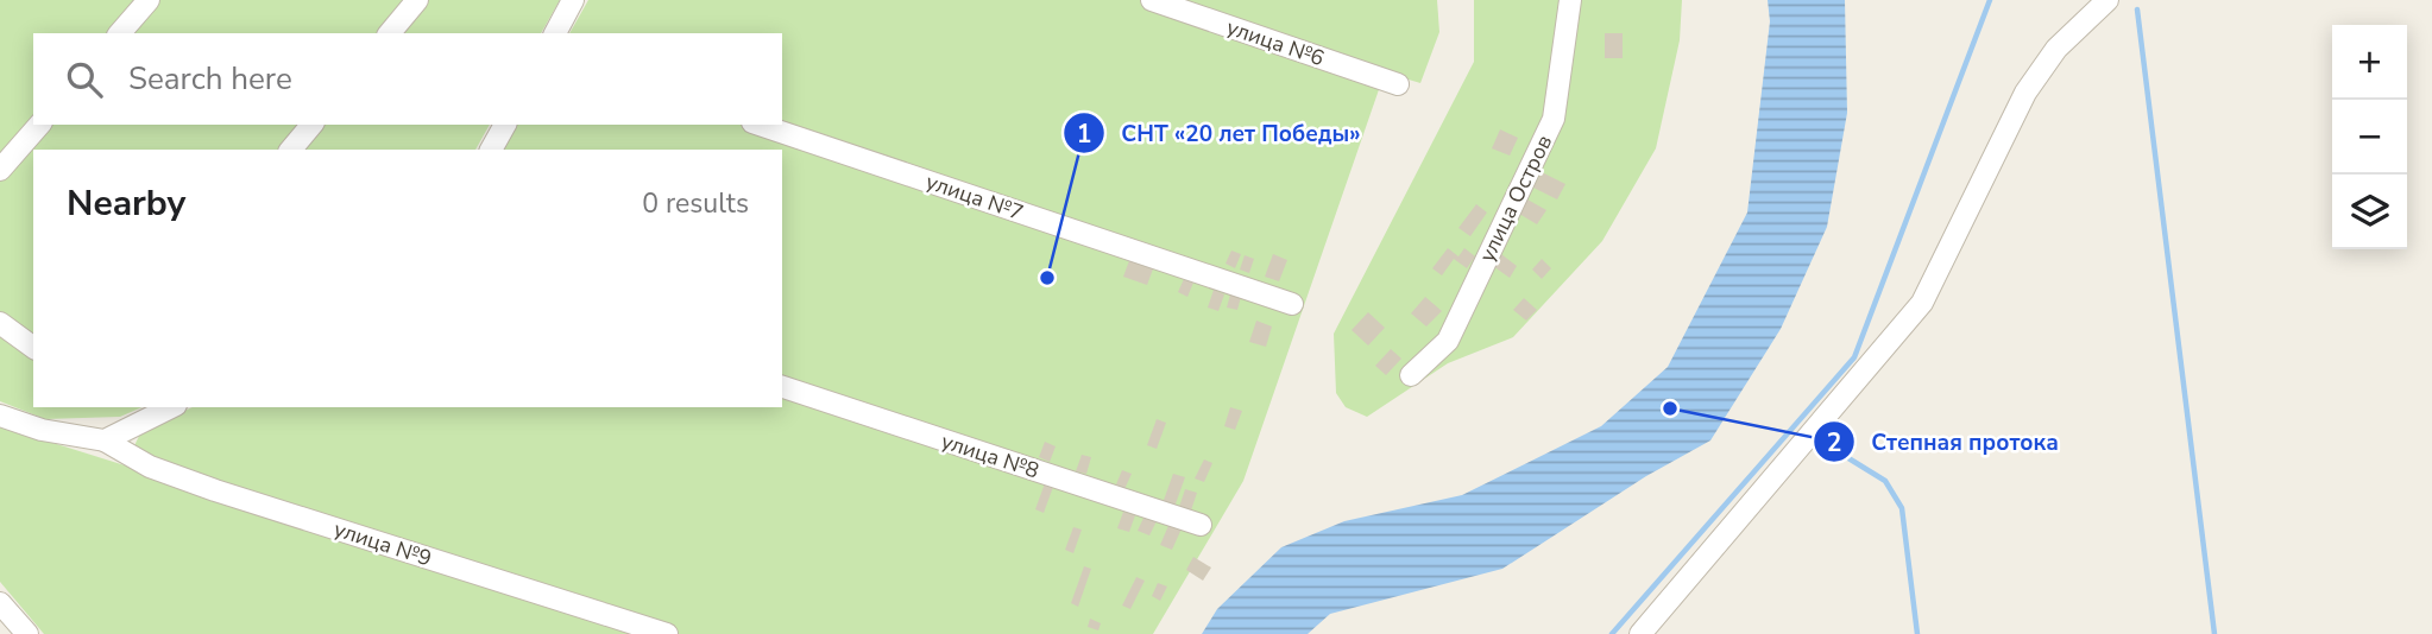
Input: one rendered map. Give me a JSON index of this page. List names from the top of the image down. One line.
{"streets":{"street":["улица №6","улица №7","улица Остров","улица №8","улица №9"]},"places":["СНТ «20 лет Победы»","Степная протока"],"page":{"map_buttons":["+","−"],"search":"Search here","heading":["Nearby","0 results"]}}
